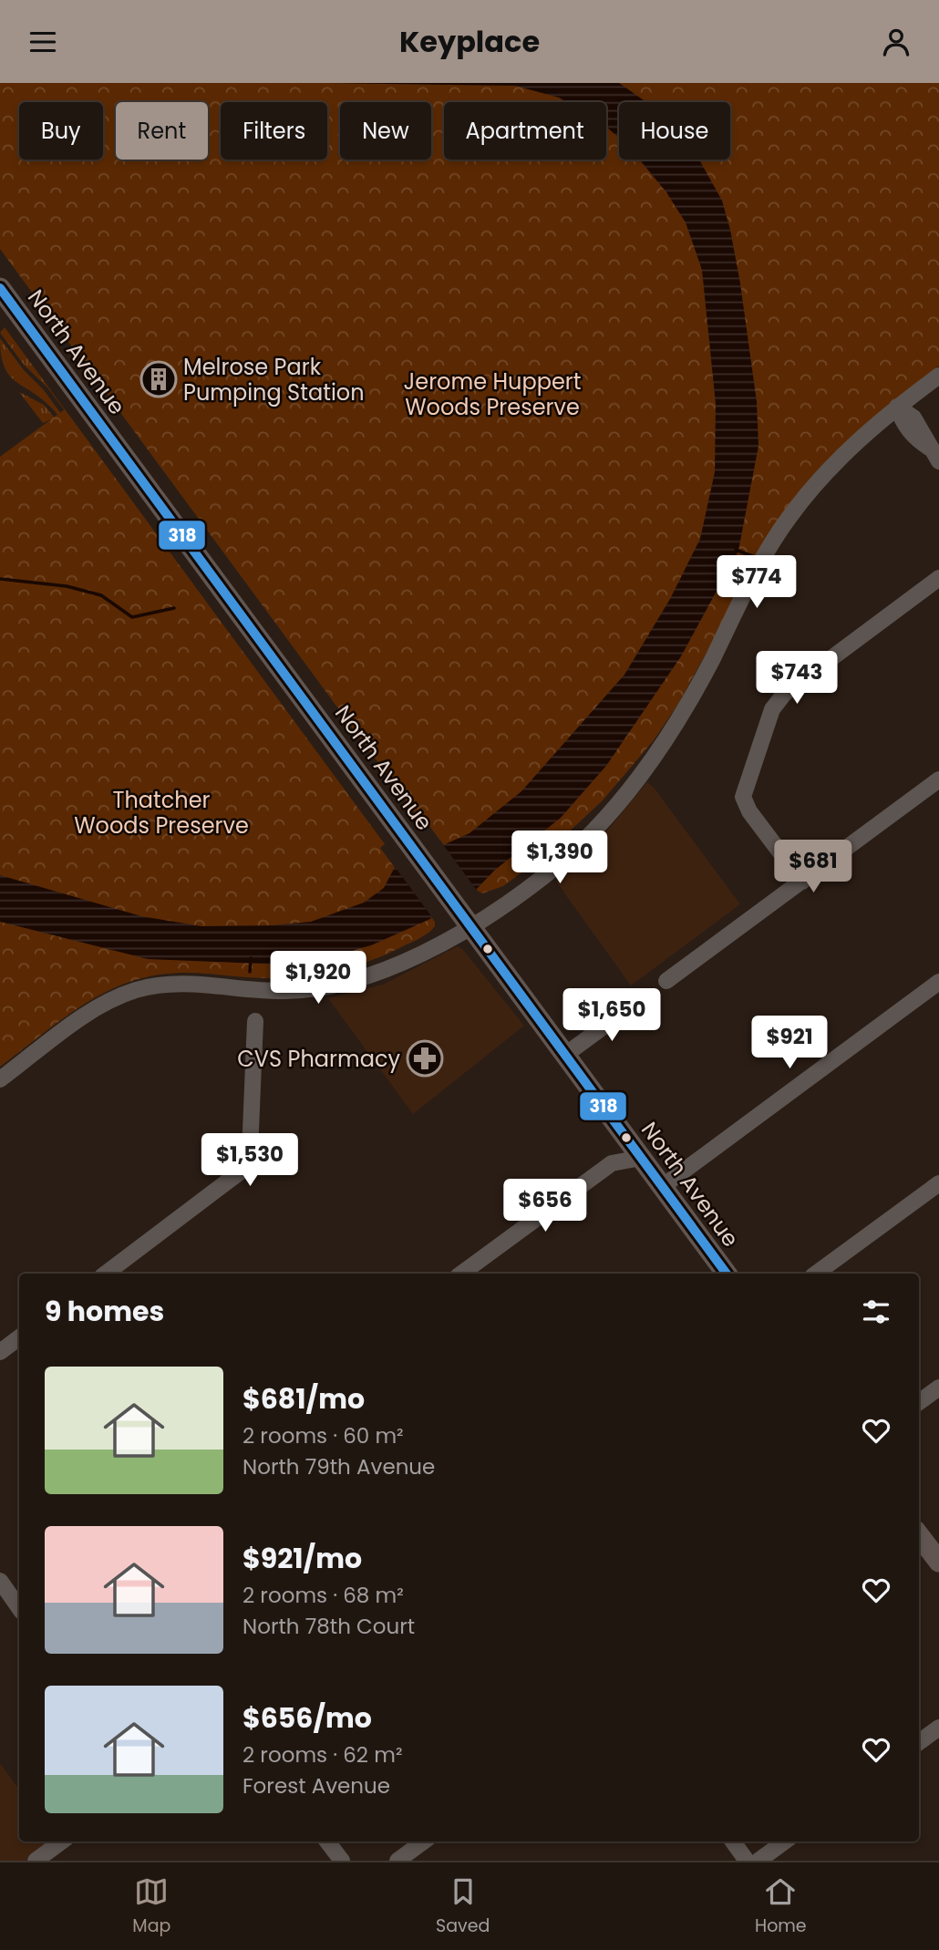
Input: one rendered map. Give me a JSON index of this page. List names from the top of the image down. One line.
{"streets":{"main road":["North Avenue"]},"parks":["Jerome Huppert Woods Preserve","Thatcher Woods Preserve"],"places":{"building":["Melrose Park Pumping Station"],"pharmacy":["CVS Pharmacy"]},"lines":["transit line 318"],"page":{"header":"Keyplace","chip":["Buy","Rent","Filters","New","Apartment","House"],"price":["$774","$743","$1,390","$681","$1,920","$1,650","$921","$1,530","$656"],"heading":"9 homes","list":[{"name":"$681/mo","note":"2 rooms · 60 m² · North 79th Avenue"},{"name":"$921/mo","note":"2 rooms · 68 m² · North 78th Court"},{"name":"$656/mo","note":"2 rooms · 62 m² · Forest Avenue"}],"tabs":["Map","Saved","Home"]}}
